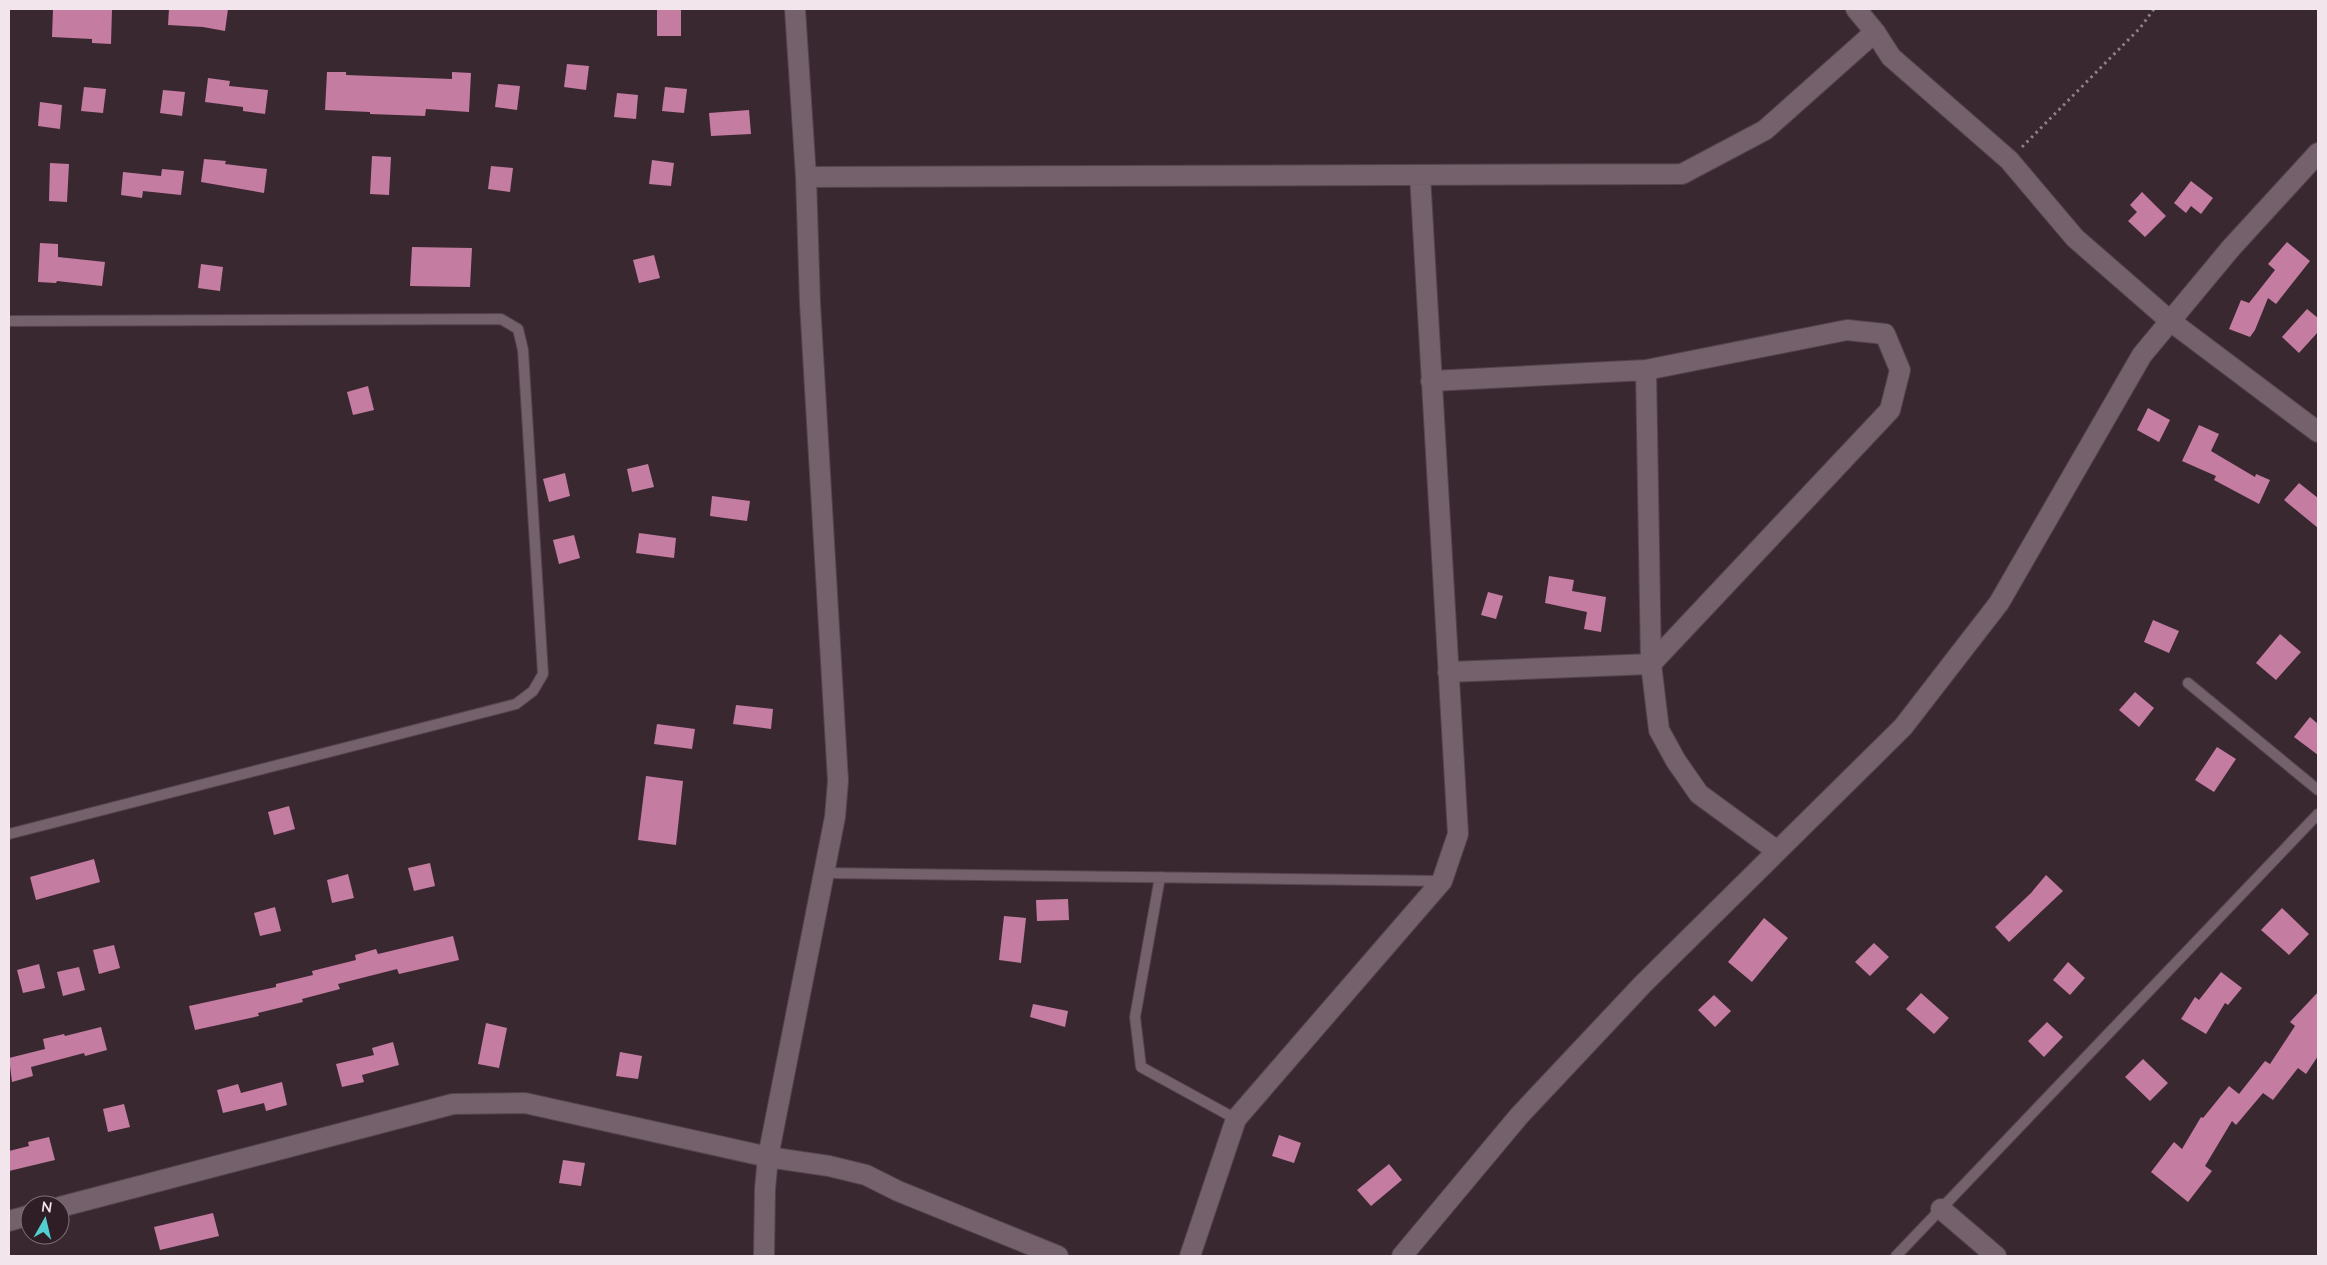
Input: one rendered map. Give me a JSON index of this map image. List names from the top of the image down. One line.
{"north":"top"}
